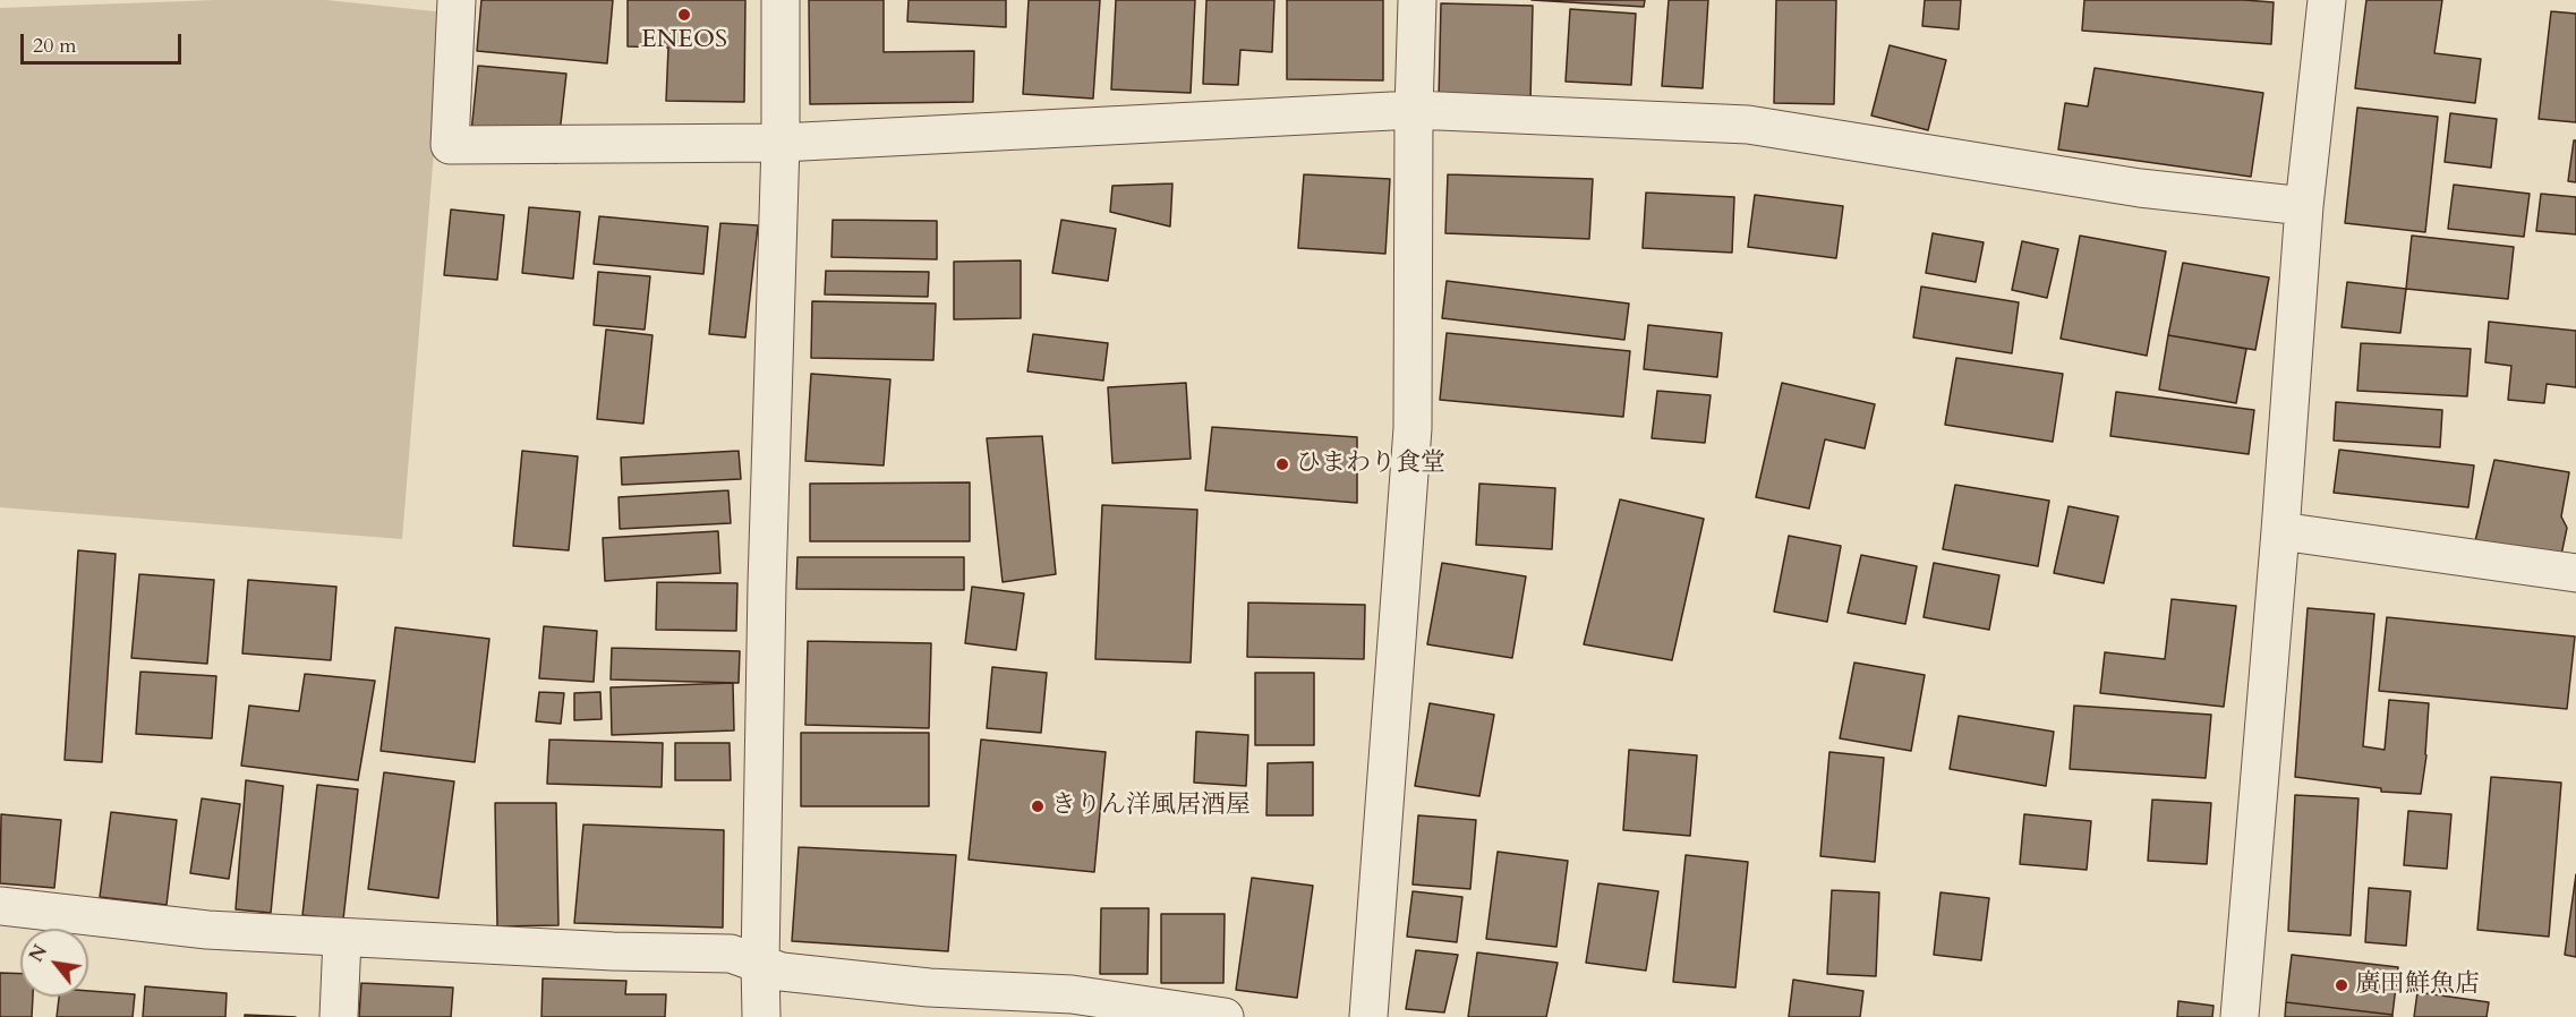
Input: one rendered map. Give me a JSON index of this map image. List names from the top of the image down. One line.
{"places":["ENEOS","ひまわり食堂","きりん洋風居酒屋","廣田鮮魚店"],"scale_bar":"20 m","north":"top left"}
